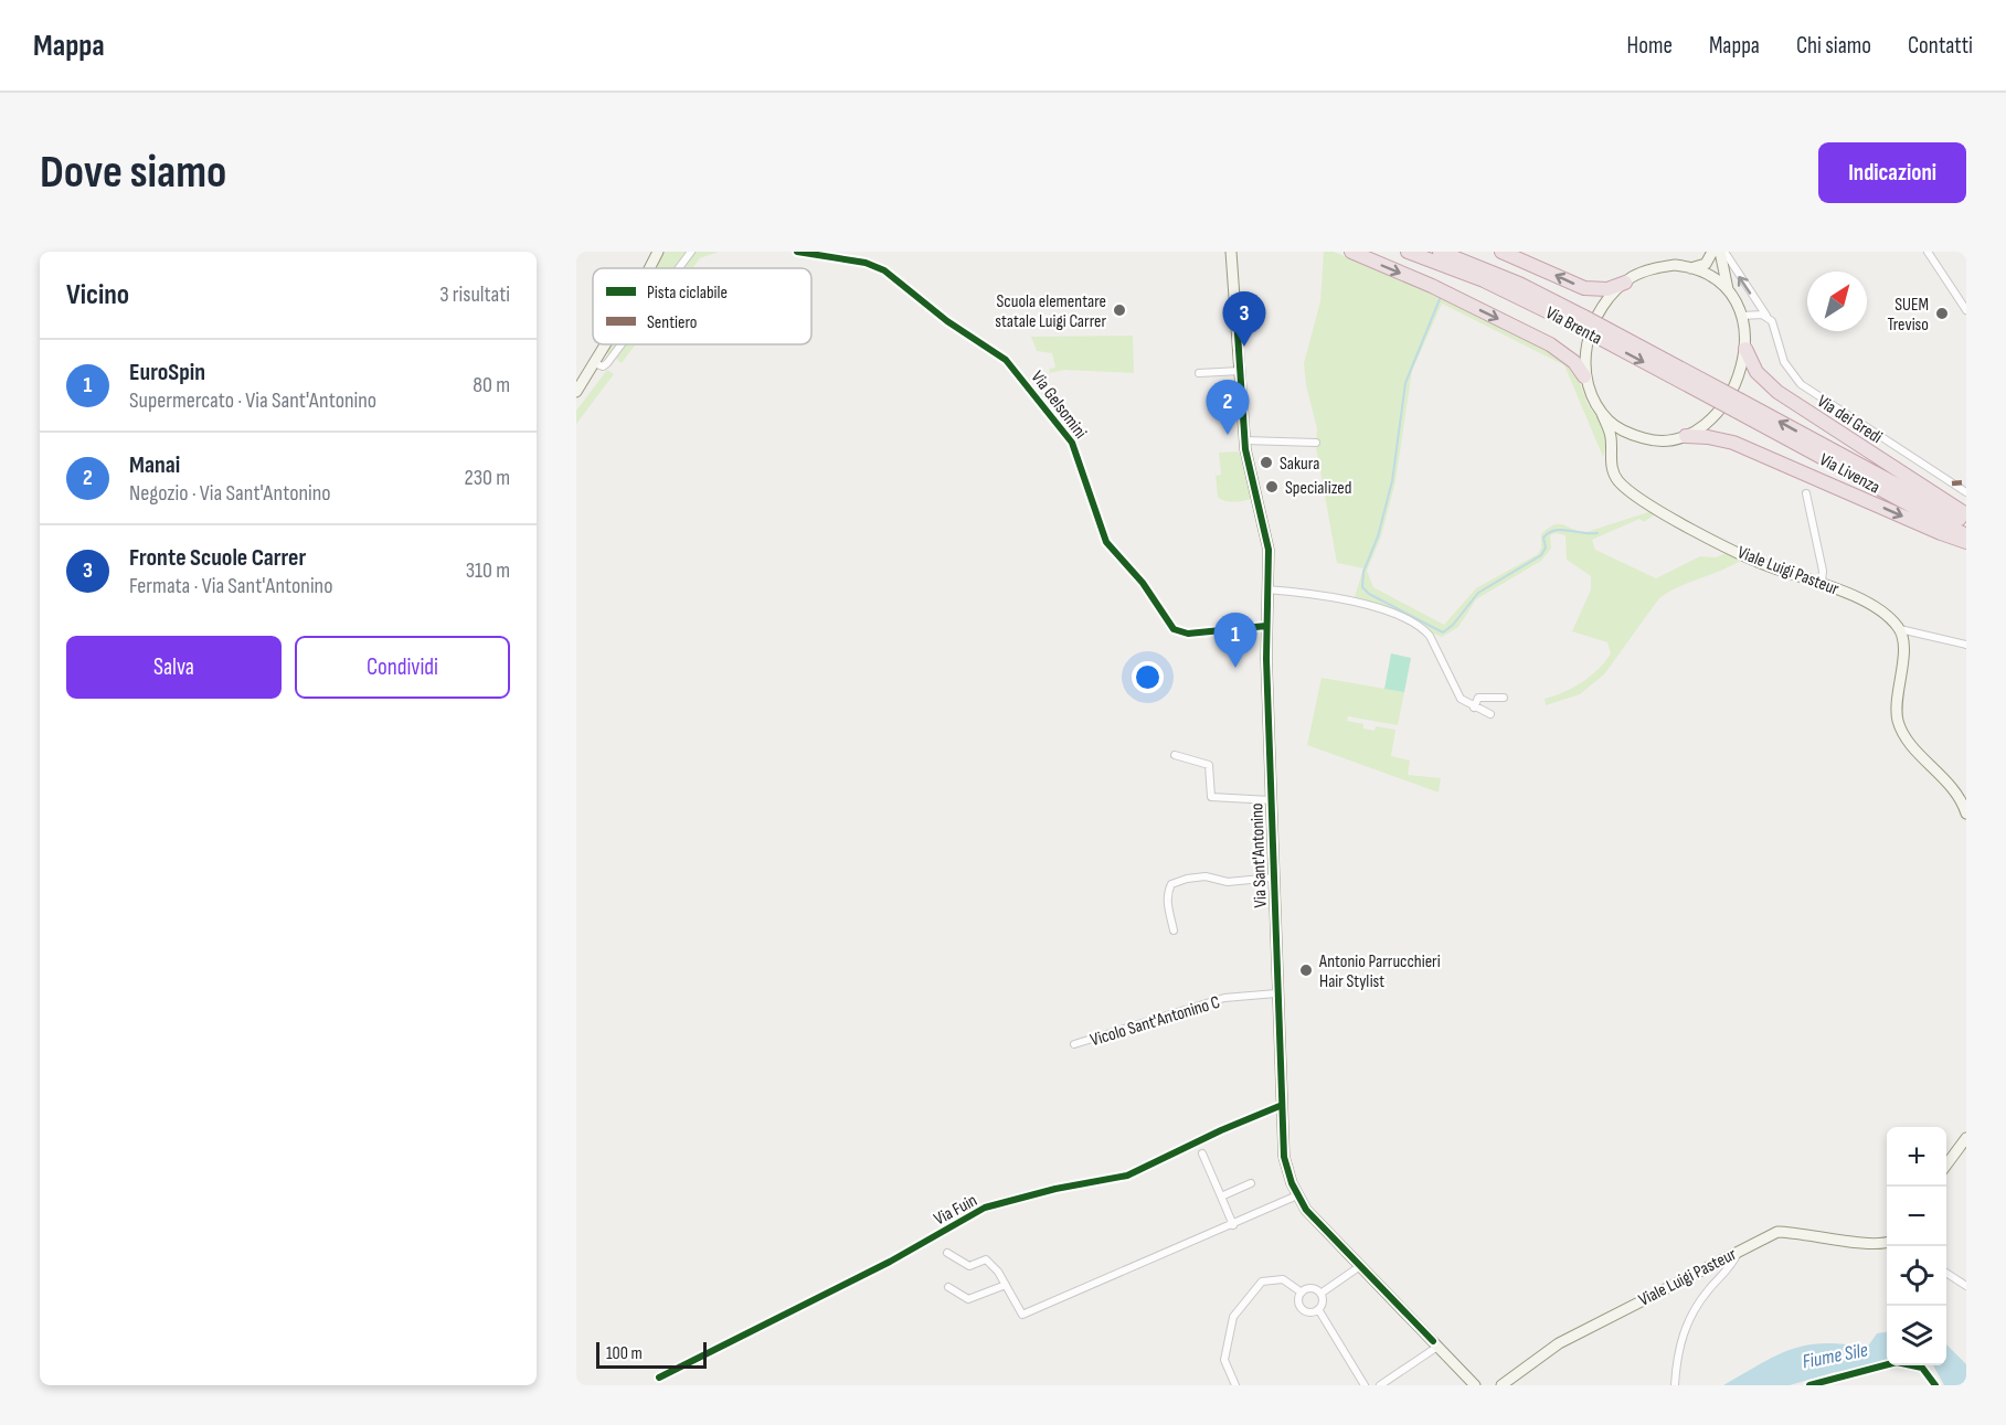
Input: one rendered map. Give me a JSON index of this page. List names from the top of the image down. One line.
{"streets":{"highway":["Via Brenta","Via Livenza"],"street":["Via Gelsomini","Via dei Gredi","Viale Luigi Pasteur","Via Sant'Antonino","Vicolo Sant'Antonino C","Via Fuin"]},"crossings":[["Via Brenta","Via Livenza"],["Via Gelsomini","Via Sant'Antonino"],["Via Sant'Antonino","Vicolo Sant'Antonino C"],["Via Sant'Antonino","Via Fuin"]],"water":["Fiume Sile"],"places":["Scuola elementare statale Luigi Carrer","SUEM Treviso","Sakura","Specialized","Antonio Parrucchieri Hair Stylist"],"legend":["Pista ciclabile","Sentiero"],"scale_bar":"100 m","north":"top right","page":{"header":"Mappa","nav":["Home","Mappa","Chi siamo","Contatti"],"buttons":["Indicazioni",["Salva","Condividi"]],"title":"Dove siamo","heading":["Vicino","3 risultati"],"pins":["3","2","1"],"list":[{"mark":"1","name":"EuroSpin","note":"Supermercato · Via Sant'Antonino","value":"80 m"},{"mark":"2","name":"Manai","note":"Negozio · Via Sant'Antonino","value":"230 m"},{"mark":"3","name":"Fronte Scuole Carrer","note":"Fermata · Via Sant'Antonino","value":"310 m"}],"map_buttons":["+","−"],"scale":"100 m"}}
